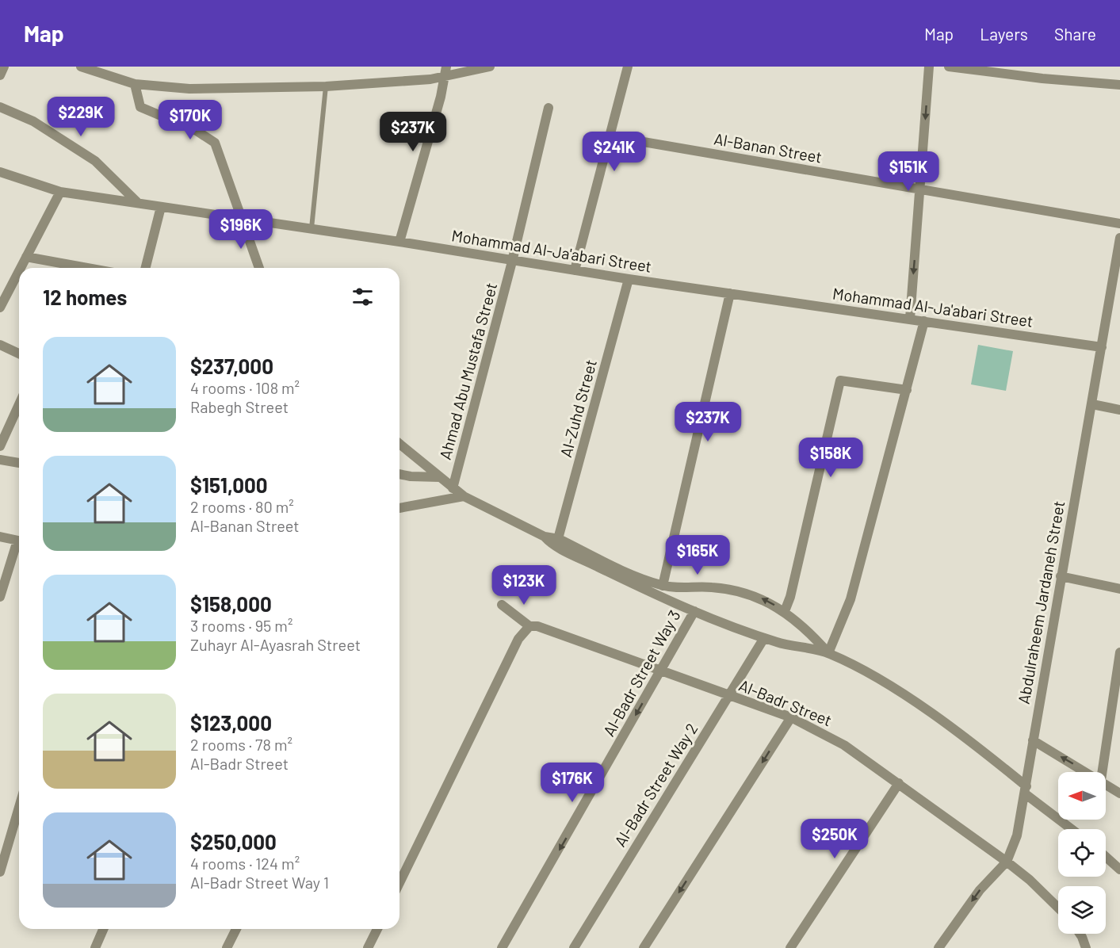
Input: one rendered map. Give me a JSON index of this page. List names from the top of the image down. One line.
{"streets":{"street":["Al-Banan Street","Mohammad Al-Ja'abari Street","Ahmad Abu Mustafa Street","Al-Zuhd Street","Abdulraheem Jardaneh Street","Al-Badr Street Way 3","Al-Badr Street","Al-Badr Street Way 2"]},"crossings":[["Mohammad Al-Ja'abari Street","Ahmad Abu Mustafa Street"],["Mohammad Al-Ja'abari Street","Al-Zuhd Street"],["Mohammad Al-Ja'abari Street","Abdulraheem Jardaneh Street"],["Abdulraheem Jardaneh Street","Al-Badr Street"],["Al-Badr Street Way 3","Al-Badr Street"],["Al-Badr Street","Al-Badr Street Way 2"]],"one_way":["Al-Badr Street Way 3"],"north":"left","page":{"header":"Map","nav":["Map","Layers","Share"],"price":["$229K","$170K","$237K","$241K","$151K","$196K","$237K","$158K","$165K","$123K","$176K","$250K"],"heading":"12 homes","list":[{"name":"$237,000","note":"4 rooms · 108 m² · Rabegh Street"},{"name":"$151,000","note":"2 rooms · 80 m² · Al-Banan Street"},{"name":"$158,000","note":"3 rooms · 95 m² · Zuhayr Al-Ayasrah Street"},{"name":"$123,000","note":"2 rooms · 78 m² · Al-Badr Street"},{"name":"$250,000","note":"4 rooms · 124 m² · Al-Badr Street Way 1"}]}}
